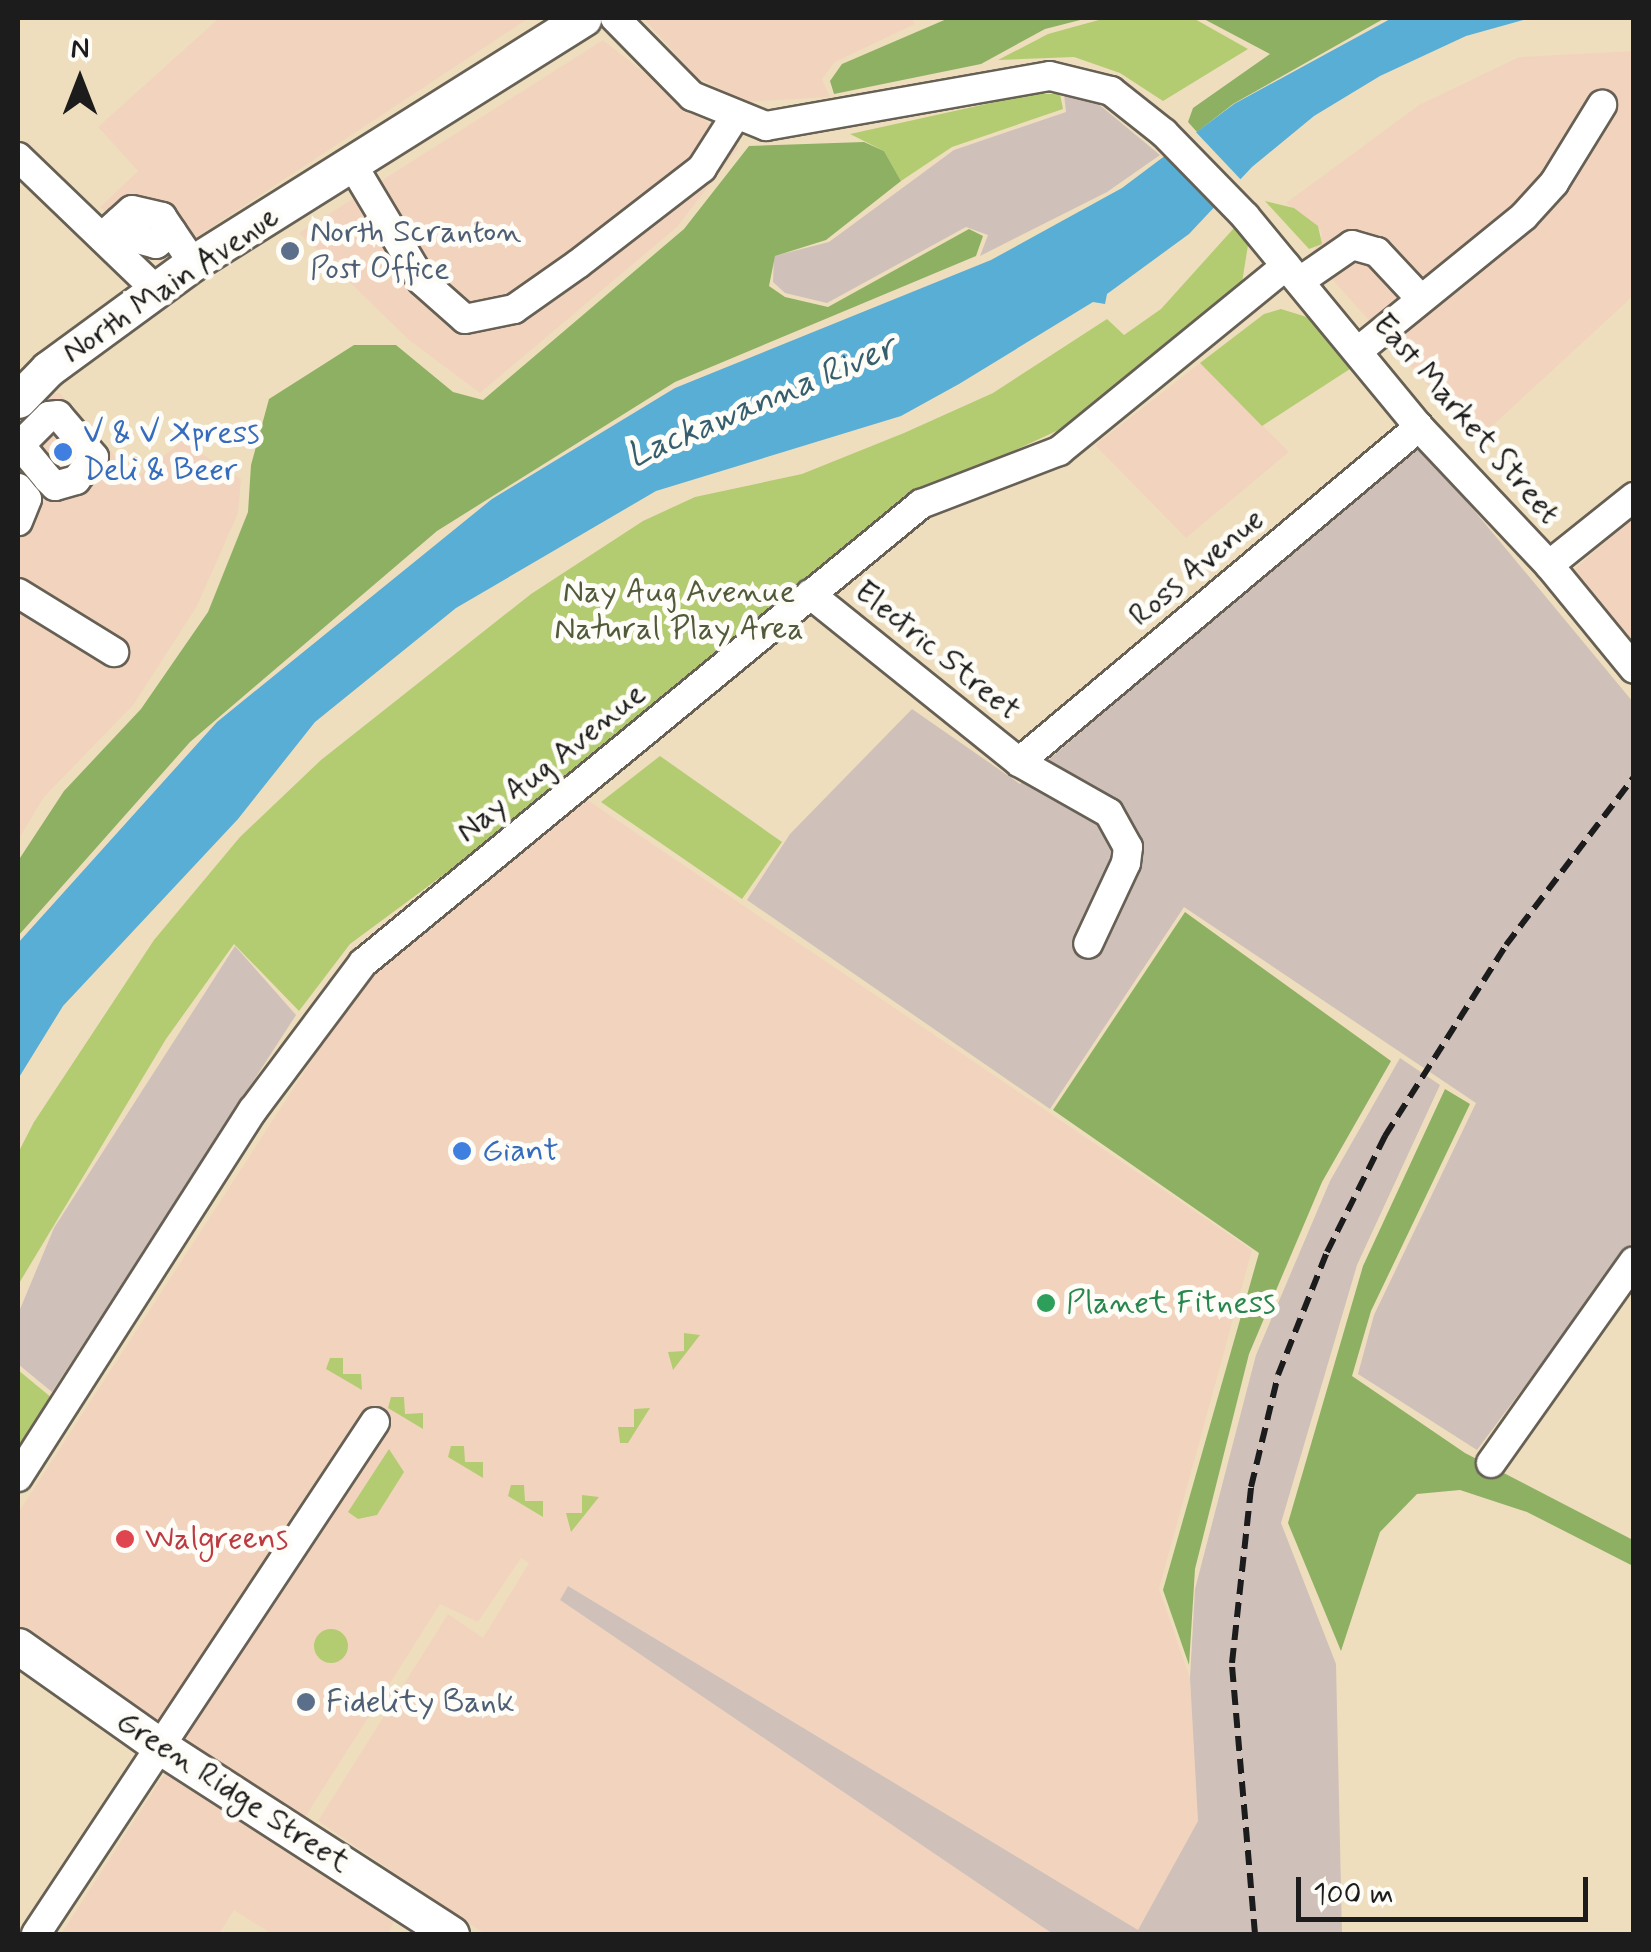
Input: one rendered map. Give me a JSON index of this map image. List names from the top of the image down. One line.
{"streets":{"main road":["North Main Avenue","Green Ridge Street"],"street":["East Market Street","Ross Avenue","Electric Street","Nay Aug Avenue"]},"crossings":[["East Market Street","Ross Avenue"],["East Market Street","Nay Aug Avenue"],["Ross Avenue","Electric Street"],["Electric Street","Nay Aug Avenue"]],"water":["Lackawanna River"],"parks":["Nay Aug Avenue Natural Play Area"],"places":["North Scranton Post Office","V & V Xpress Deli & Beer","Giant","Planet Fitness","Walgreens","Fidelity Bank"],"scale_bar":"100 m","north":"top"}
